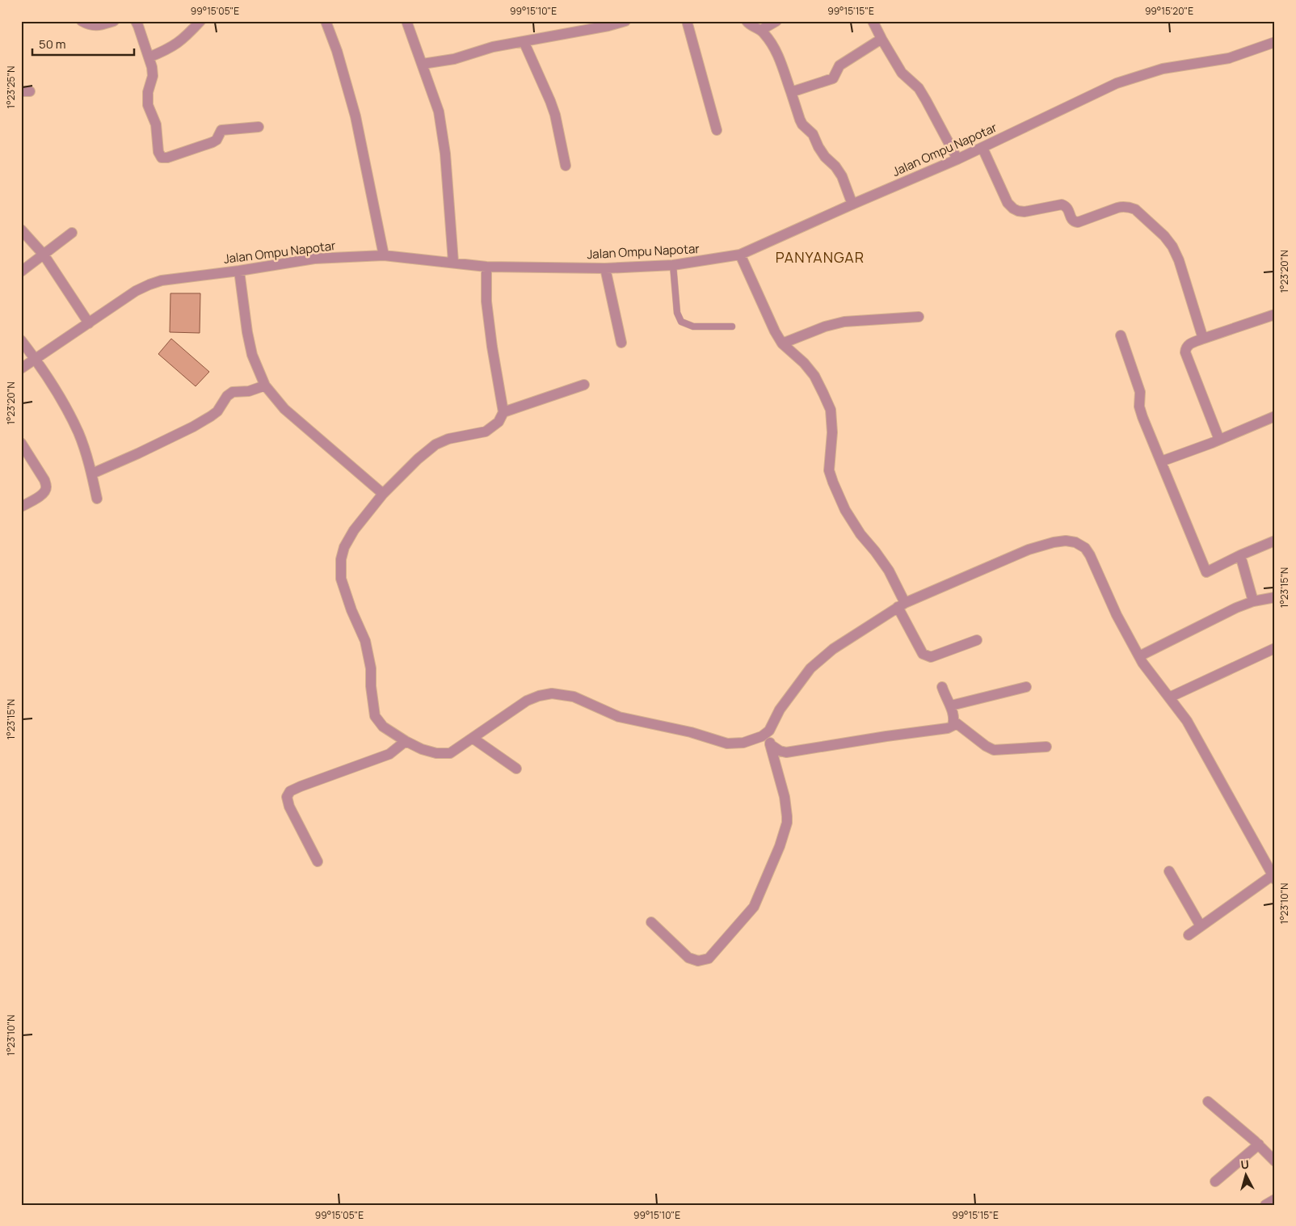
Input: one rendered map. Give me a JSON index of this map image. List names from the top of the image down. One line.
{"streets":{"street":["Jalan Ompu Napotar"]},"districts":["PANYANGAR"],"scale_bar":"50 m","north":"top","coordinates":["99°15'05\"E","99°15'10\"E","99°15'15\"E","99°15'20\"E","1°23'25\"N","1°23'20\"N","1°23'15\"N","1°23'10\"N"]}
